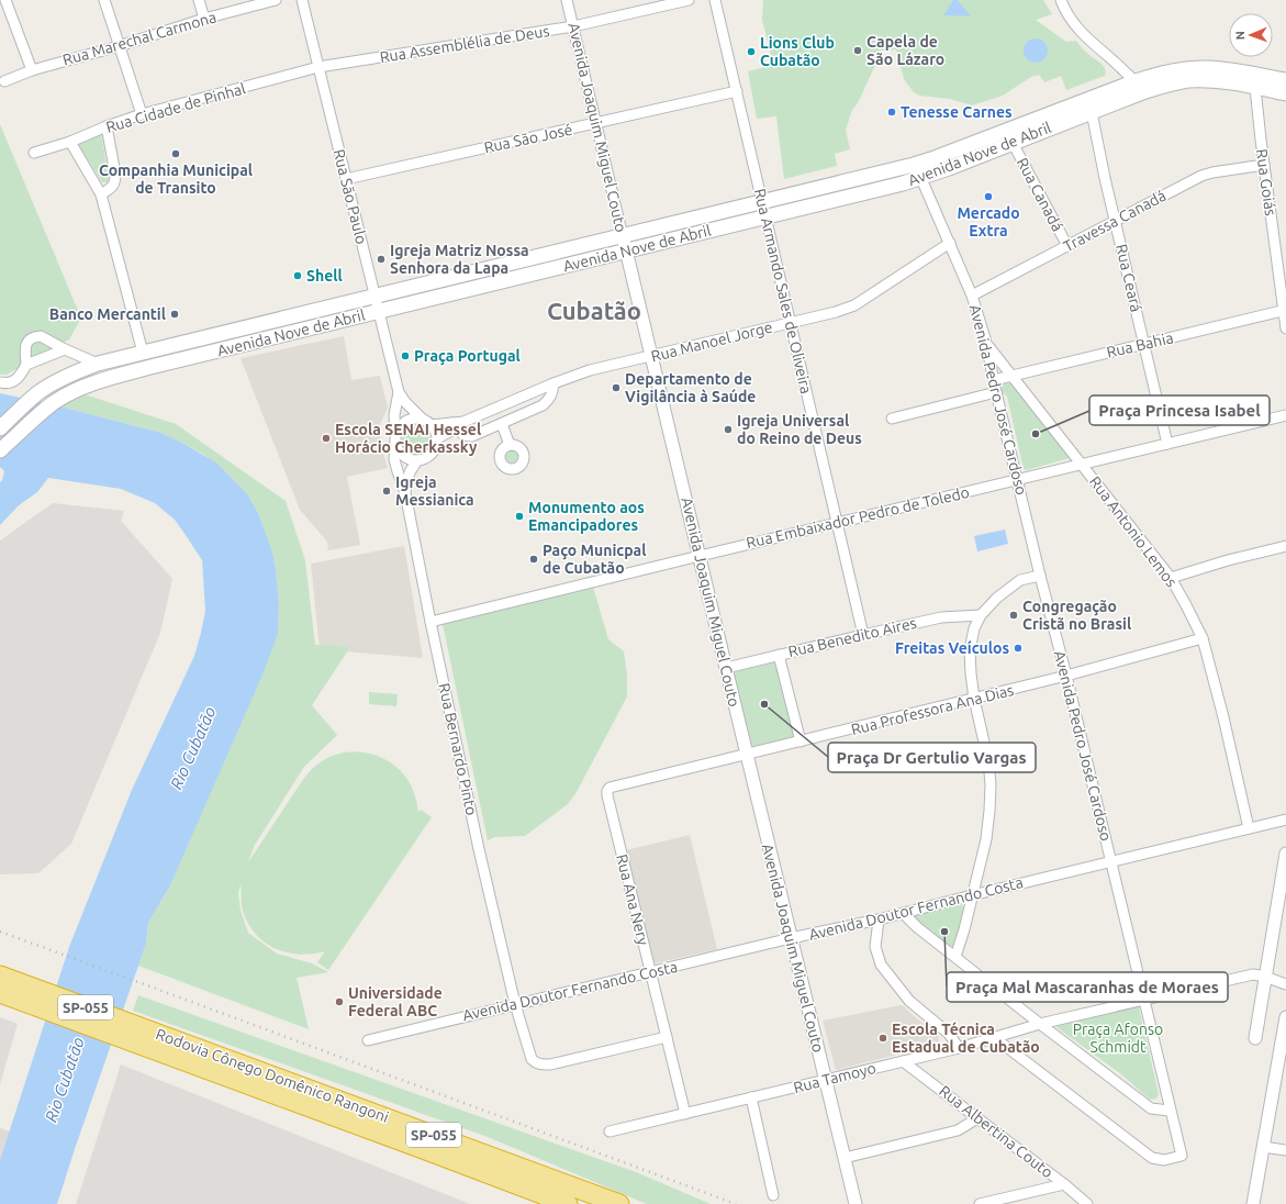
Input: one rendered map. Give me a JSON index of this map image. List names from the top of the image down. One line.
{"streets":{"highway":["SP-055","Rodovia Cônego Domênico Rangoni"],"main road":["Avenida Nove de Abril"],"street":["Rua Marechal Carmona","Rua Assemblélia de Deus","Rua Cidade de Pinhal","Avenida Joaquim Miguel Couto","Rua São José","Rua Goiás","Rua Canadá","Rua São Paulo","Travessa Canadá","Rua Ceará","Rua Armando Sales de Oliveira","Rua Manoel Jorge","Rua Bahia","Avenida Pedro José Cardoso","Rua Embaixador Pedro de Toledo","Rua Antonio Lemos","Rua Benedito Aires","Rua Professora Ana Dias","Rua Bernardo Pinto","Rua Ana Nery","Avenida Doutor Fernando Costa","Rua Tamoyo","Rua Albertina Couto"]},"crossings":[["Rua Assemblélia de Deus","Rua Cidade de Pinhal"],["Rua Assemblélia de Deus","Avenida Joaquim Miguel Couto"],["Rua Assemblélia de Deus","Rua São Paulo"],["Rua Cidade de Pinhal","Rua São Paulo"],["Avenida Joaquim Miguel Couto","Rua São José"],["Avenida Joaquim Miguel Couto","Avenida Nove de Abril"],["Avenida Joaquim Miguel Couto","Rua Manoel Jorge"],["Avenida Joaquim Miguel Couto","Rua Embaixador Pedro de Toledo"],["Avenida Joaquim Miguel Couto","Rua Benedito Aires"],["Avenida Joaquim Miguel Couto","Rua Professora Ana Dias"],["Avenida Joaquim Miguel Couto","Avenida Doutor Fernando Costa"],["Avenida Joaquim Miguel Couto","Rua Tamoyo"],["Rua São José","Rua São Paulo"],["Rua São José","Rua Armando Sales de Oliveira"],["Avenida Nove de Abril","Rua Goiás"],["Avenida Nove de Abril","Rua Canadá"],["Avenida Nove de Abril","Rua São Paulo"],["Avenida Nove de Abril","Rua Ceará"],["Avenida Nove de Abril","Rua Armando Sales de Oliveira"],["Avenida Nove de Abril","Avenida Pedro José Cardoso"],["Rua Goiás","Travessa Canadá"],["Rua Goiás","Rua Bahia"],["Rua Canadá","Travessa Canadá"],["Rua São Paulo","Rua Manoel Jorge"],["Rua São Paulo","Rua Bernardo Pinto"],["Travessa Canadá","Rua Ceará"],["Travessa Canadá","Avenida Pedro José Cardoso"],["Rua Ceará","Rua Bahia"],["Rua Ceará","Rua Embaixador Pedro de Toledo"],["Rua Armando Sales de Oliveira","Rua Manoel Jorge"],["Rua Armando Sales de Oliveira","Rua Embaixador Pedro de Toledo"],["Rua Armando Sales de Oliveira","Rua Benedito Aires"],["Rua Manoel Jorge","Avenida Pedro José Cardoso"],["Rua Manoel Jorge","Rua Bernardo Pinto"],["Rua Bahia","Avenida Pedro José Cardoso"],["Rua Bahia","Rua Antonio Lemos"],["Avenida Pedro José Cardoso","Rua Embaixador Pedro de Toledo"],["Avenida Pedro José Cardoso","Rua Antonio Lemos"],["Avenida Pedro José Cardoso","Rua Professora Ana Dias"],["Avenida Pedro José Cardoso","Avenida Doutor Fernando Costa"],["Avenida Pedro José Cardoso","Rua Tamoyo"],["Rua Embaixador Pedro de Toledo","Rua Antonio Lemos"],["Rua Embaixador Pedro de Toledo","Rua Bernardo Pinto"],["Rua Antonio Lemos","Rua Professora Ana Dias"],["Rua Antonio Lemos","Avenida Doutor Fernando Costa"],["Rua Professora Ana Dias","Rua Ana Nery"],["Rua Bernardo Pinto","Rua Ana Nery"],["Rua Bernardo Pinto","Avenida Doutor Fernando Costa"],["Rua Ana Nery","Avenida Doutor Fernando Costa"],["Rua Ana Nery","Rua Tamoyo"],["Rua Tamoyo","Rua Albertina Couto"]],"districts":["Cubatão"],"water":["Rio Cubatão"],"parks":["Praça Afonso Schmidt"],"places":["Capela de São Lázaro","Lions Club Cubatão","Tenesse Carnes","Companhia Municipal de Transito","Mercado Extra","Igreja Matriz Nossa Senhora da Lapa","Shell","Banco Mercantil","Praça Portugal","Departamento de Vigilância à Saúde","Igreja Universal do Reino de Deus","Praça Princesa Isabel","Escola SENAI Hessel Horácio Cherkassky","Igreja Messianica","Monumento aos Emancipadores","Paço Municpal de Cubatão","Congregação Cristã no Brasil","Freitas Veículos","Praça Dr Gertulio Vargas","Praça Mal Mascaranhas de Moraes","Universidade Federal ABC","Escola Técnica Estadual de Cubatão"],"north":"left"}
